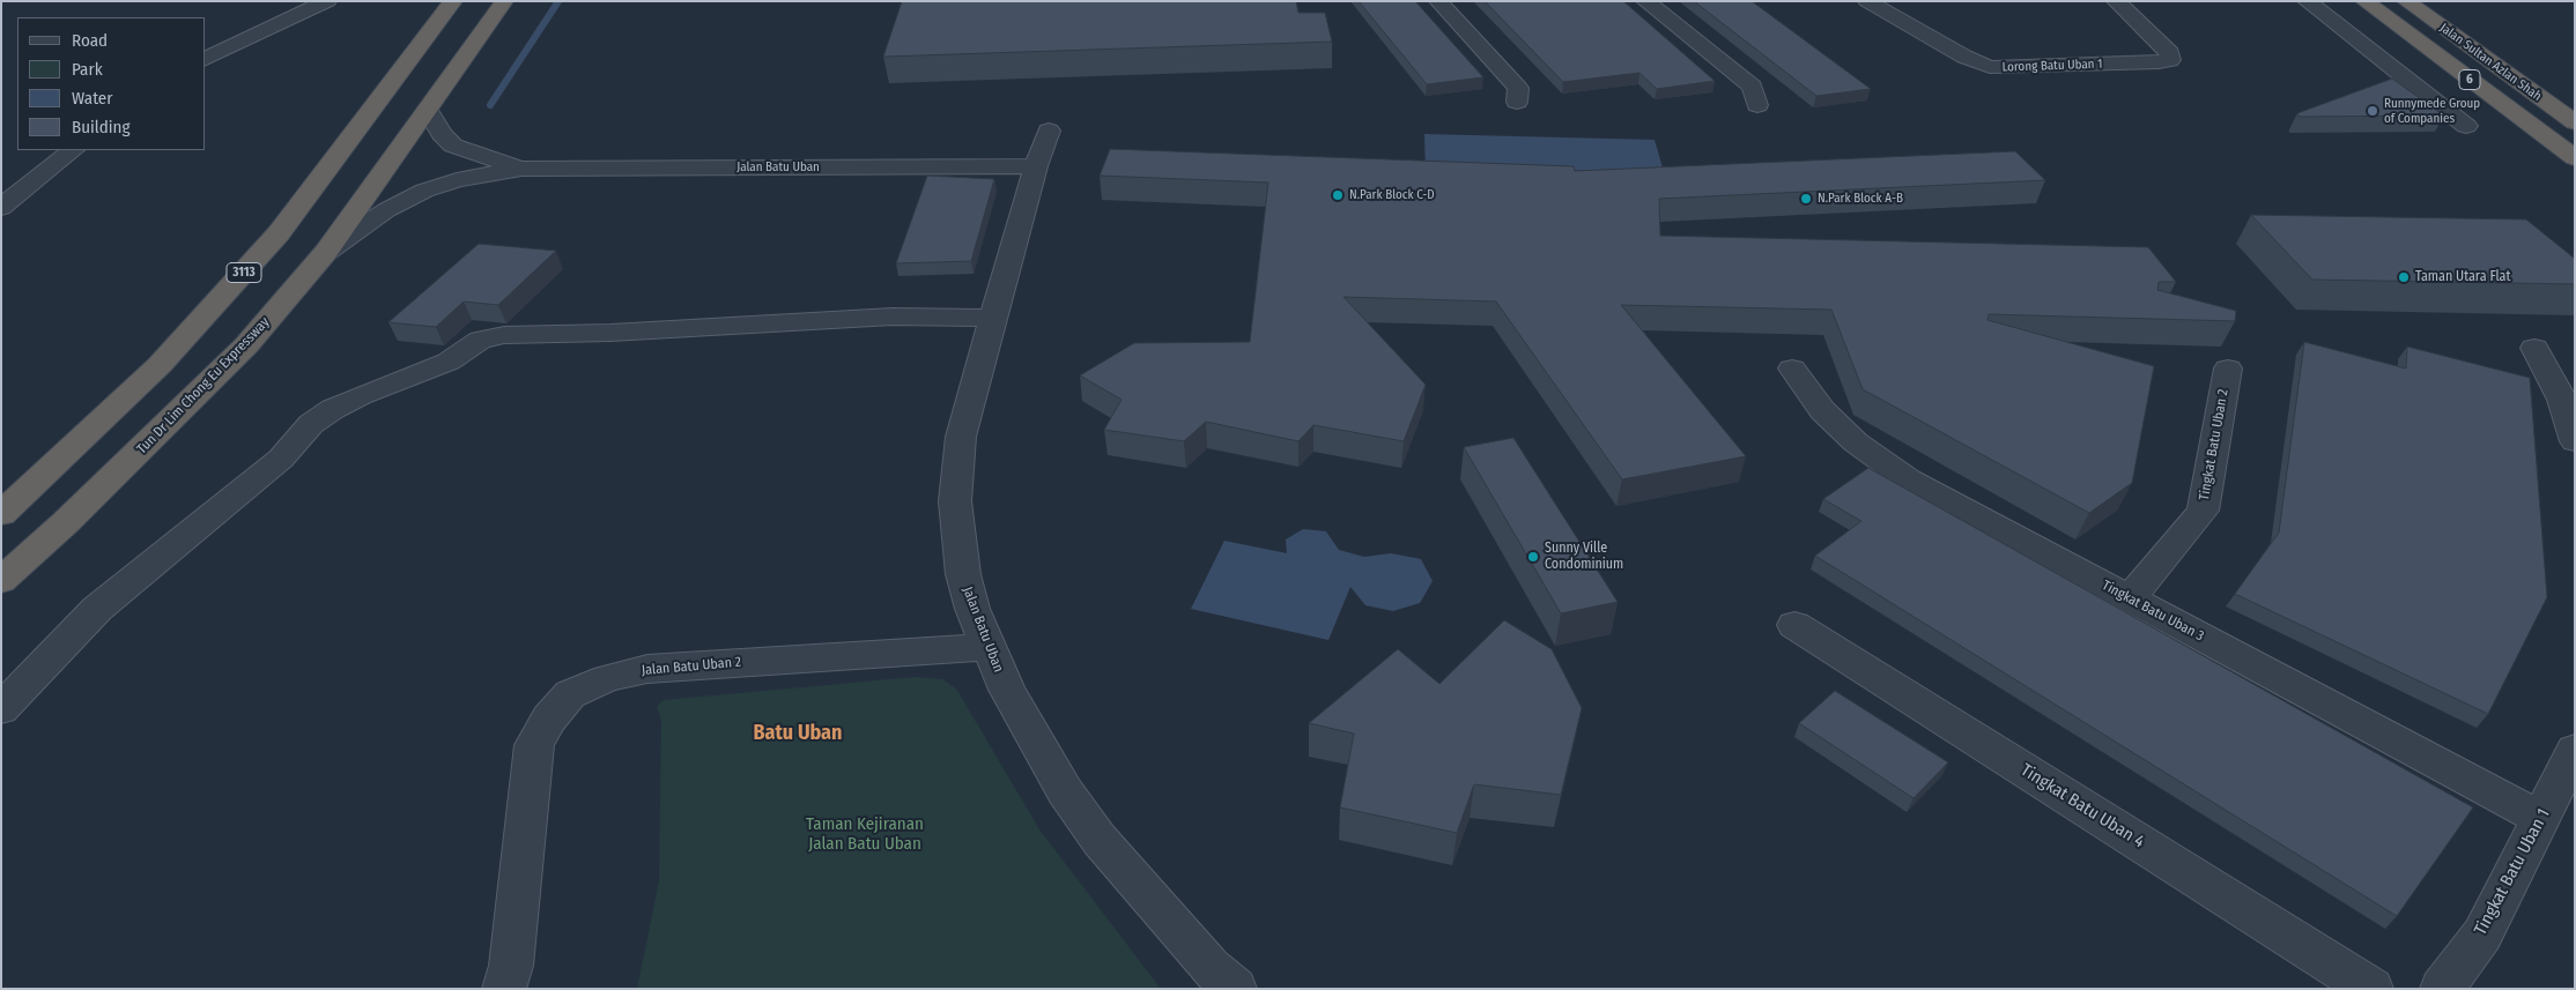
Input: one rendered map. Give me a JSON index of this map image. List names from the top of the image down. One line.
{"streets":{"highway":["Jalan Sultan Azlan Shah","6","3113","Tun Dr Lim Chong Eu Expressway"],"street":["Lorong Batu Uban 1","Jalan Batu Uban","Tingkat Batu Uban 2","Tingkat Batu Uban 3","Jalan Batu Uban 2","Tingkat Batu Uban 4","Tingkat Batu Uban 1"]},"crossings":[["Jalan Batu Uban","Tun Dr Lim Chong Eu Expressway"],["Jalan Batu Uban","Jalan Batu Uban 2"],["Tingkat Batu Uban 2","Tingkat Batu Uban 3"],["Tingkat Batu Uban 3","Tingkat Batu Uban 1"]],"districts":["Batu Uban"],"parks":["Taman Kejiranan Jalan Batu Uban"],"places":["Runnymede Group of Companies","N.Park Block C-D","N.Park Block A-B","Taman Utara Flat","Sunny Ville Condominium"],"legend":["Road","Park","Water","Building"]}
